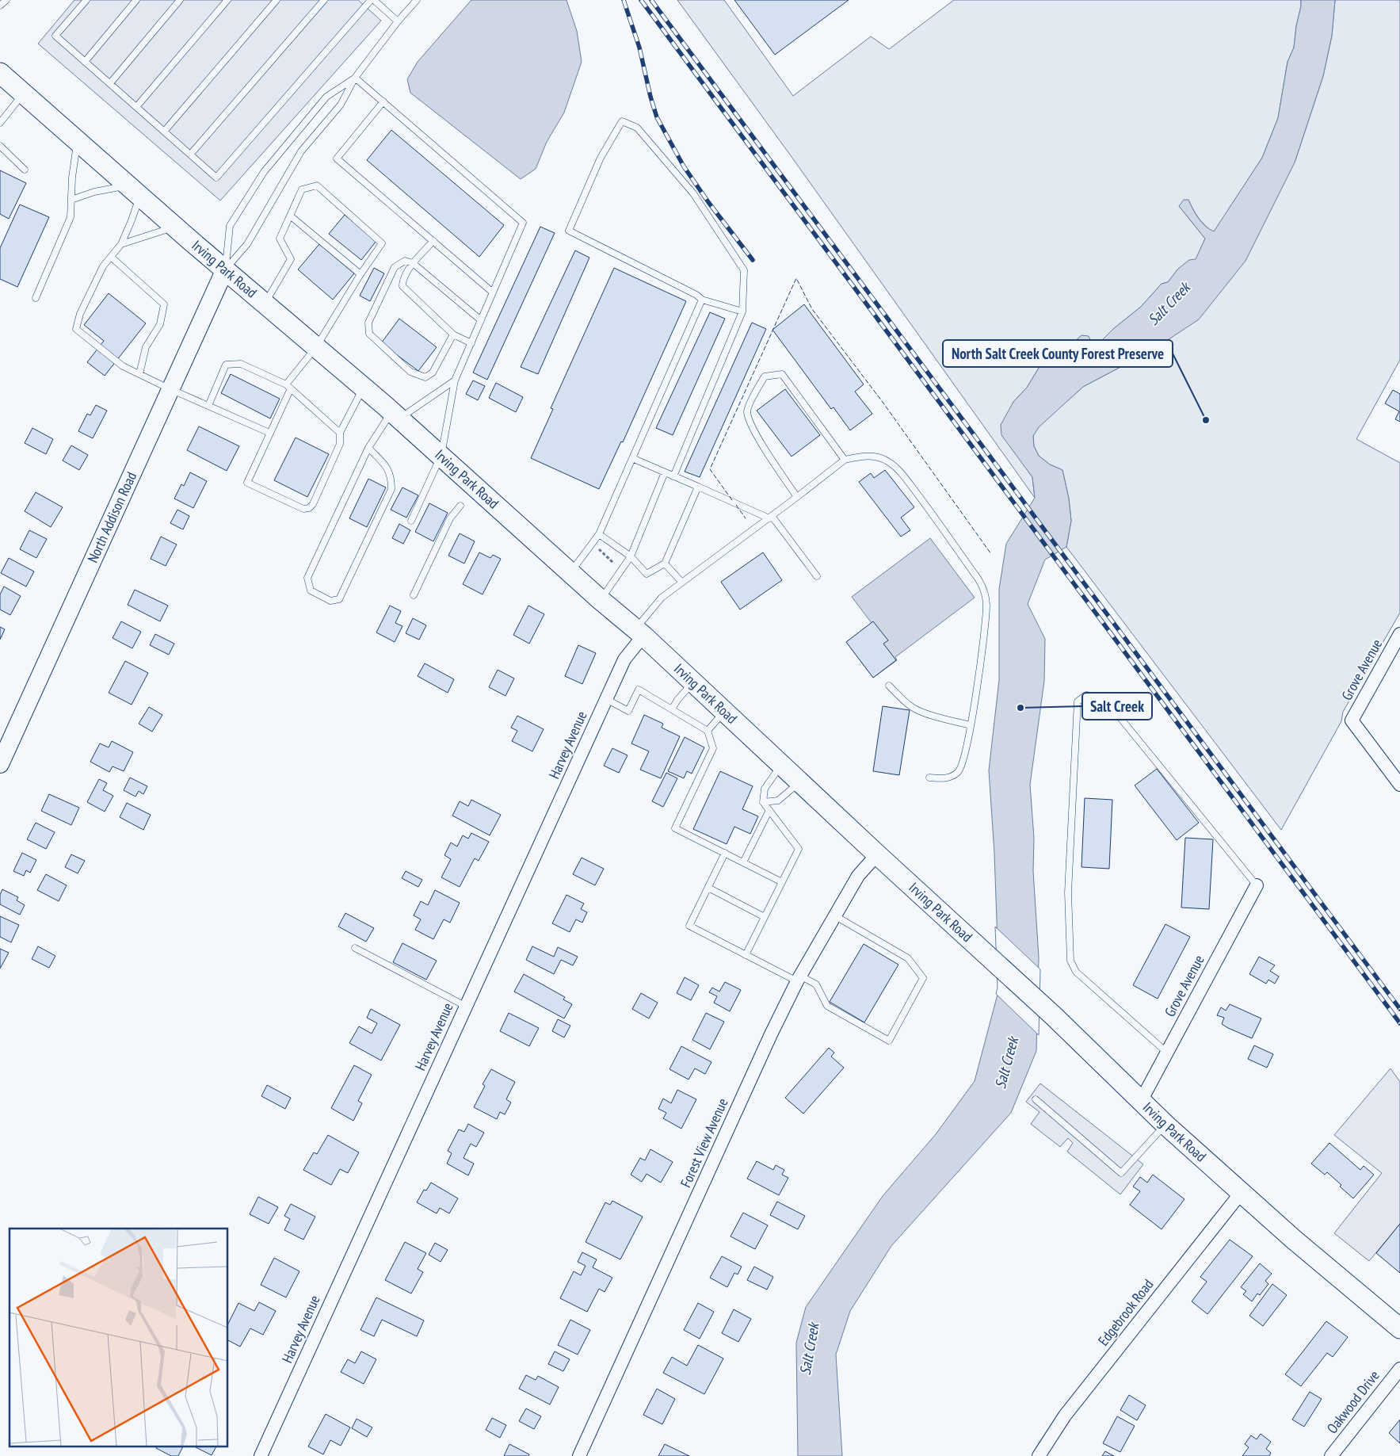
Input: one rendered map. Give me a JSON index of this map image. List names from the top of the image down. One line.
{"streets":{"main road":["Irving Park Road"],"street":["North Addison Road","Grove Avenue","Harvey Avenue","Forest View Avenue","Edgebrook Road","Oakwood Drive"]},"crossings":[["Irving Park Road","North Addison Road"],["Irving Park Road","Grove Avenue"],["Irving Park Road","Harvey Avenue"],["Irving Park Road","Forest View Avenue"],["Irving Park Road","Edgebrook Road"]],"water":["Salt Creek"],"places":["North Salt Creek County Forest Preserve","Salt Creek"]}
